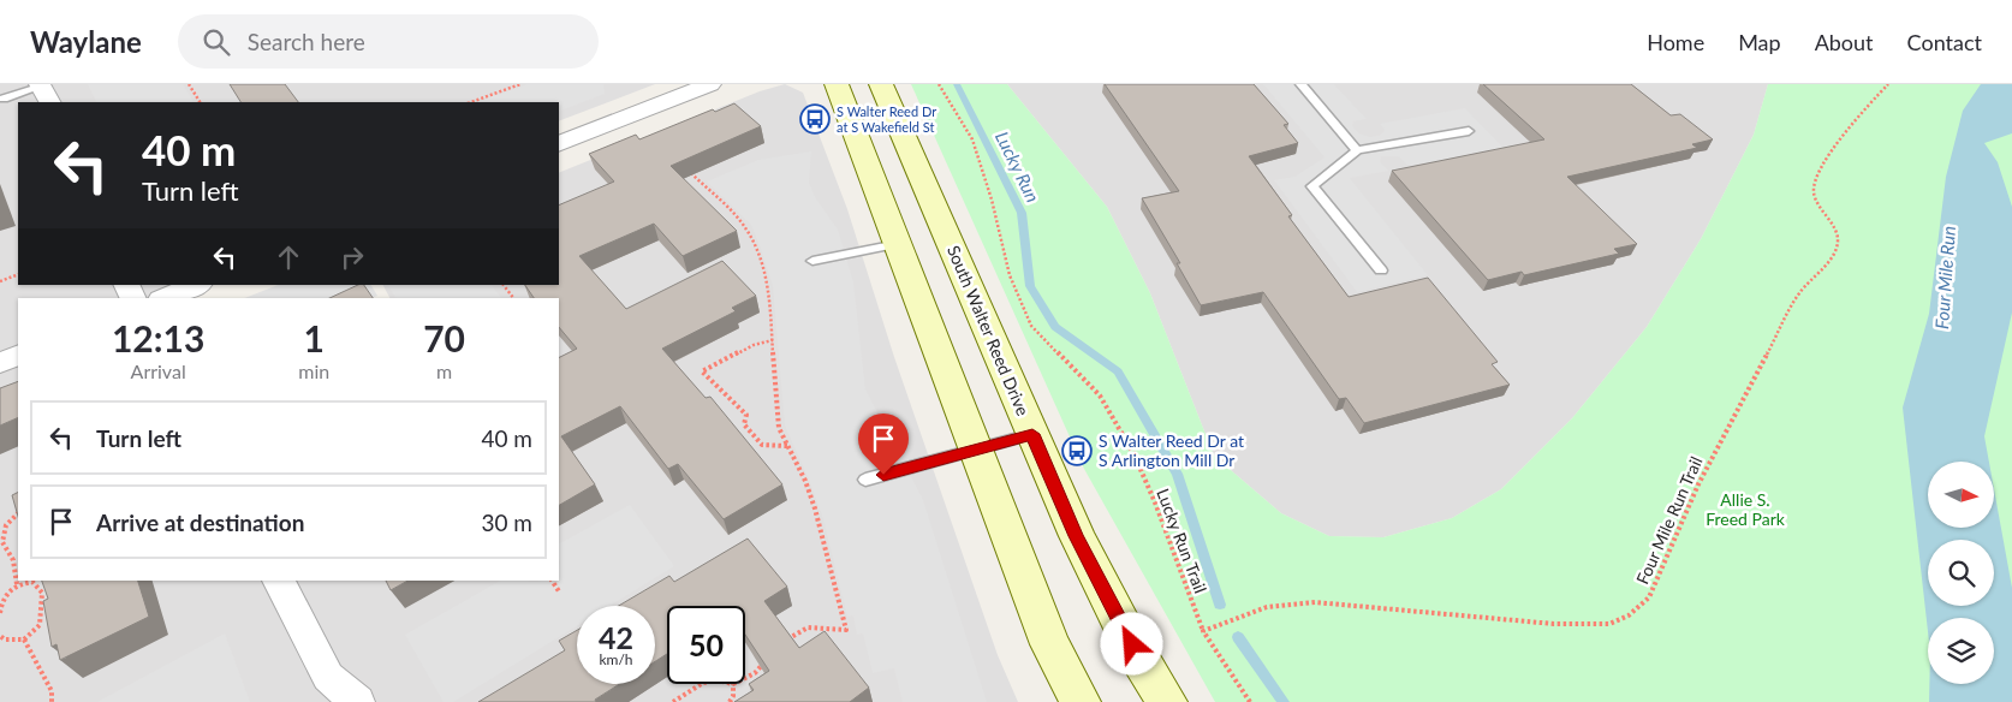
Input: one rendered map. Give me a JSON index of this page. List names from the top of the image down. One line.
{"streets":{"main road":["South Walter Reed Drive"],"path":["Four Mile Run Trail","Lucky Run Trail"]},"crossings":[["Four Mile Run Trail","Lucky Run Trail"]],"water":["Lucky Run","Four Mile Run"],"parks":["Allie S. Freed Park"],"places":{"bus stop":["S Walter Reed Dr at S Wakefield St","S Walter Reed Dr at S Arlington Mill Dr"]},"north":"right","page":{"header":"Waylane","search":"Search here","nav":["Home","Map","About","Contact"],"turn":["40 m","Turn left"],"eta":["12:13","Arrival","1","min","70","m"],"list":[{"name":"Turn left","value":"40 m"},{"name":"Arrive at destination","value":"30 m"}],"speed":"42 km/h","limit":"50"}}
